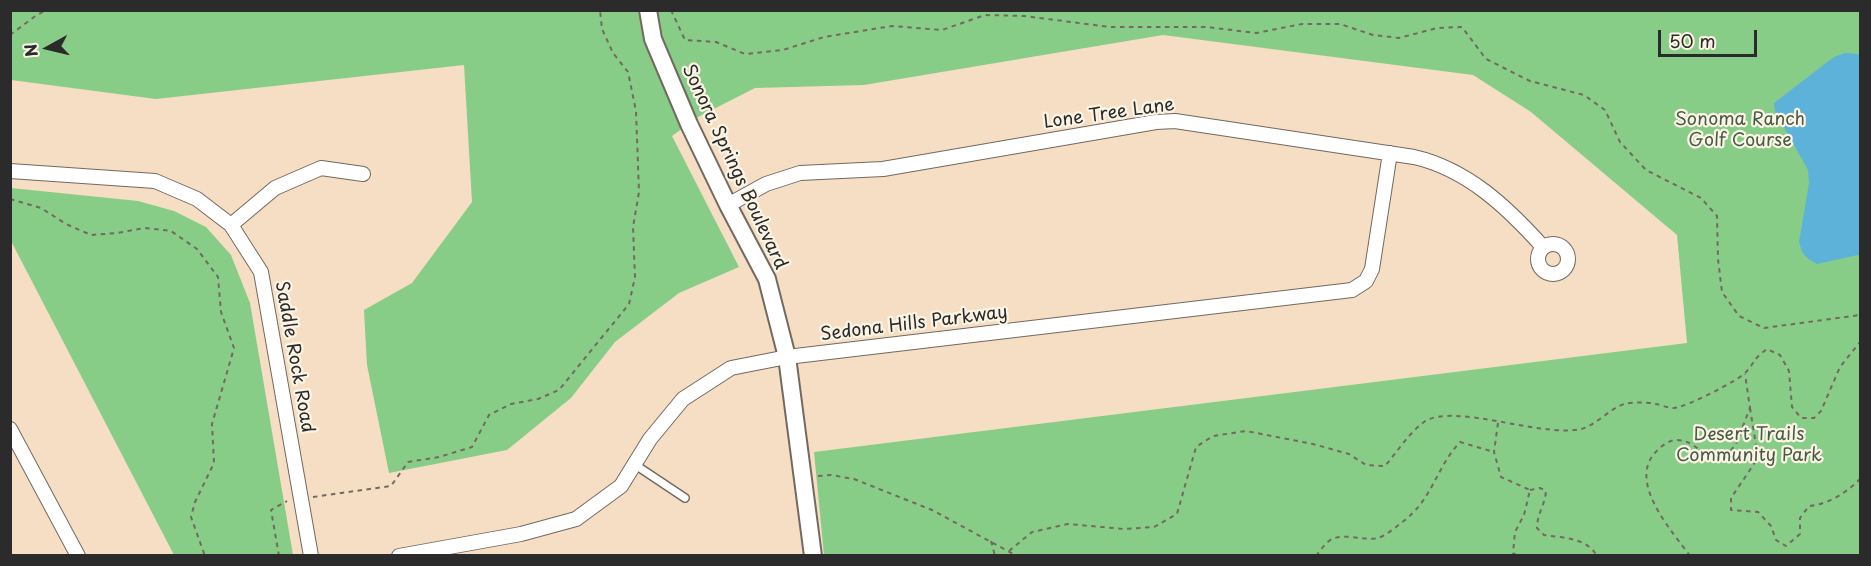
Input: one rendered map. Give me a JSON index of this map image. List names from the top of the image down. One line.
{"streets":{"street":["Lone Tree Lane","Sonora Springs Boulevard","Sedona Hills Parkway","Saddle Rock Road"]},"crossings":[["Lone Tree Lane","Sonora Springs Boulevard"],["Lone Tree Lane","Sedona Hills Parkway"],["Sonora Springs Boulevard","Sedona Hills Parkway"]],"parks":["Sonoma Ranch Golf Course","Desert Trails Community Park"],"scale_bar":"50 m","north":"left"}
